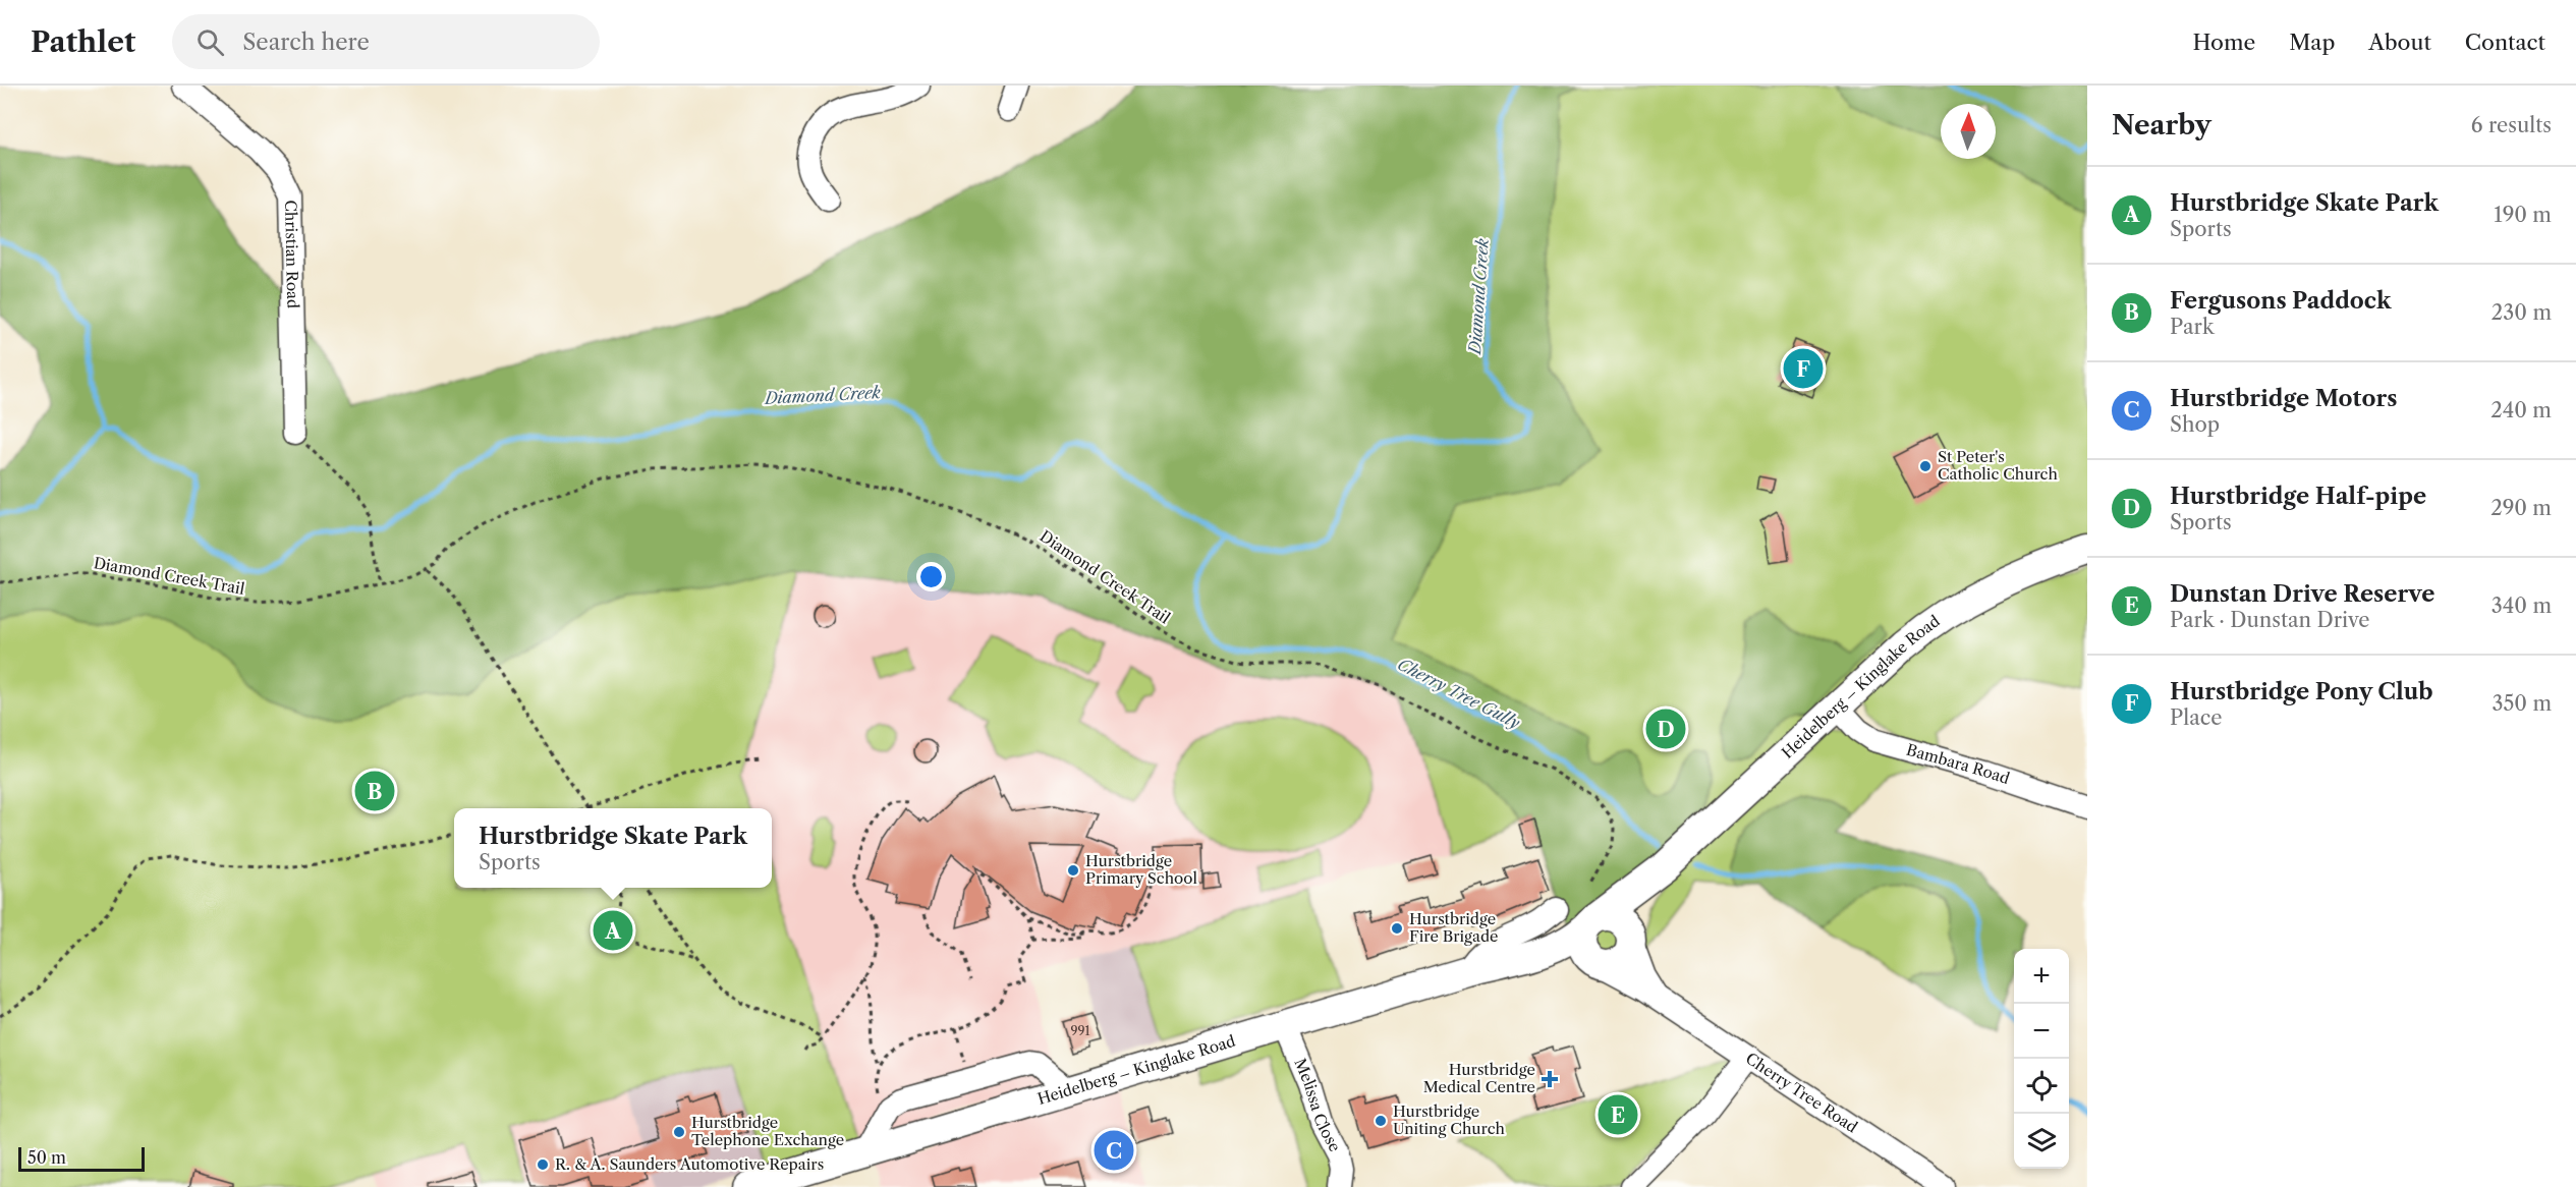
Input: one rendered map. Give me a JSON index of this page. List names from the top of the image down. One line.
{"streets":{"main road":["Heidelberg – Kinglake Road"],"street":["Christian Road","Bambara Road","Cherry Tree Road","Melissa Close"],"path":["Diamond Creek Trail"]},"crossings":[["Heidelberg – Kinglake Road","Bambara Road"],["Heidelberg – Kinglake Road","Cherry Tree Road"],["Heidelberg – Kinglake Road","Melissa Close"]],"water":["Diamond Creek","Cherry Tree Gully"],"places":{"other":["St Peter's Catholic Church","Hurstbridge Primary School","Hurstbridge Fire Brigade","Hurstbridge Uniting Church","Hurstbridge Telephone Exchange","R. & A. Saunders Automotive Repairs"],"health":["Hurstbridge Medical Centre"]},"house_numbers":["991"],"scale_bar":"50 m","north":"top","page":{"header":"Pathlet","search":"Search here","nav":["Home","Map","About","Contact"],"heading":["Nearby","6 results"],"list":[{"mark":"A","name":"Hurstbridge Skate Park","note":"Sports","value":"190 m"},{"mark":"B","name":"Fergusons Paddock","note":"Park","value":"230 m"},{"mark":"C","name":"Hurstbridge Motors","note":"Shop","value":"240 m"},{"mark":"D","name":"Hurstbridge Half-pipe","note":"Sports","value":"290 m"},{"mark":"E","name":"Dunstan Drive Reserve","note":"Park · Dunstan Drive","value":"340 m"},{"mark":"F","name":"Hurstbridge Pony Club","note":"Place","value":"350 m"}],"pins":["F","D","B","A","E","C"],"popup":["Hurstbridge Skate Park","Sports"],"map_buttons":["+","−"],"scale":"50 m"}}
